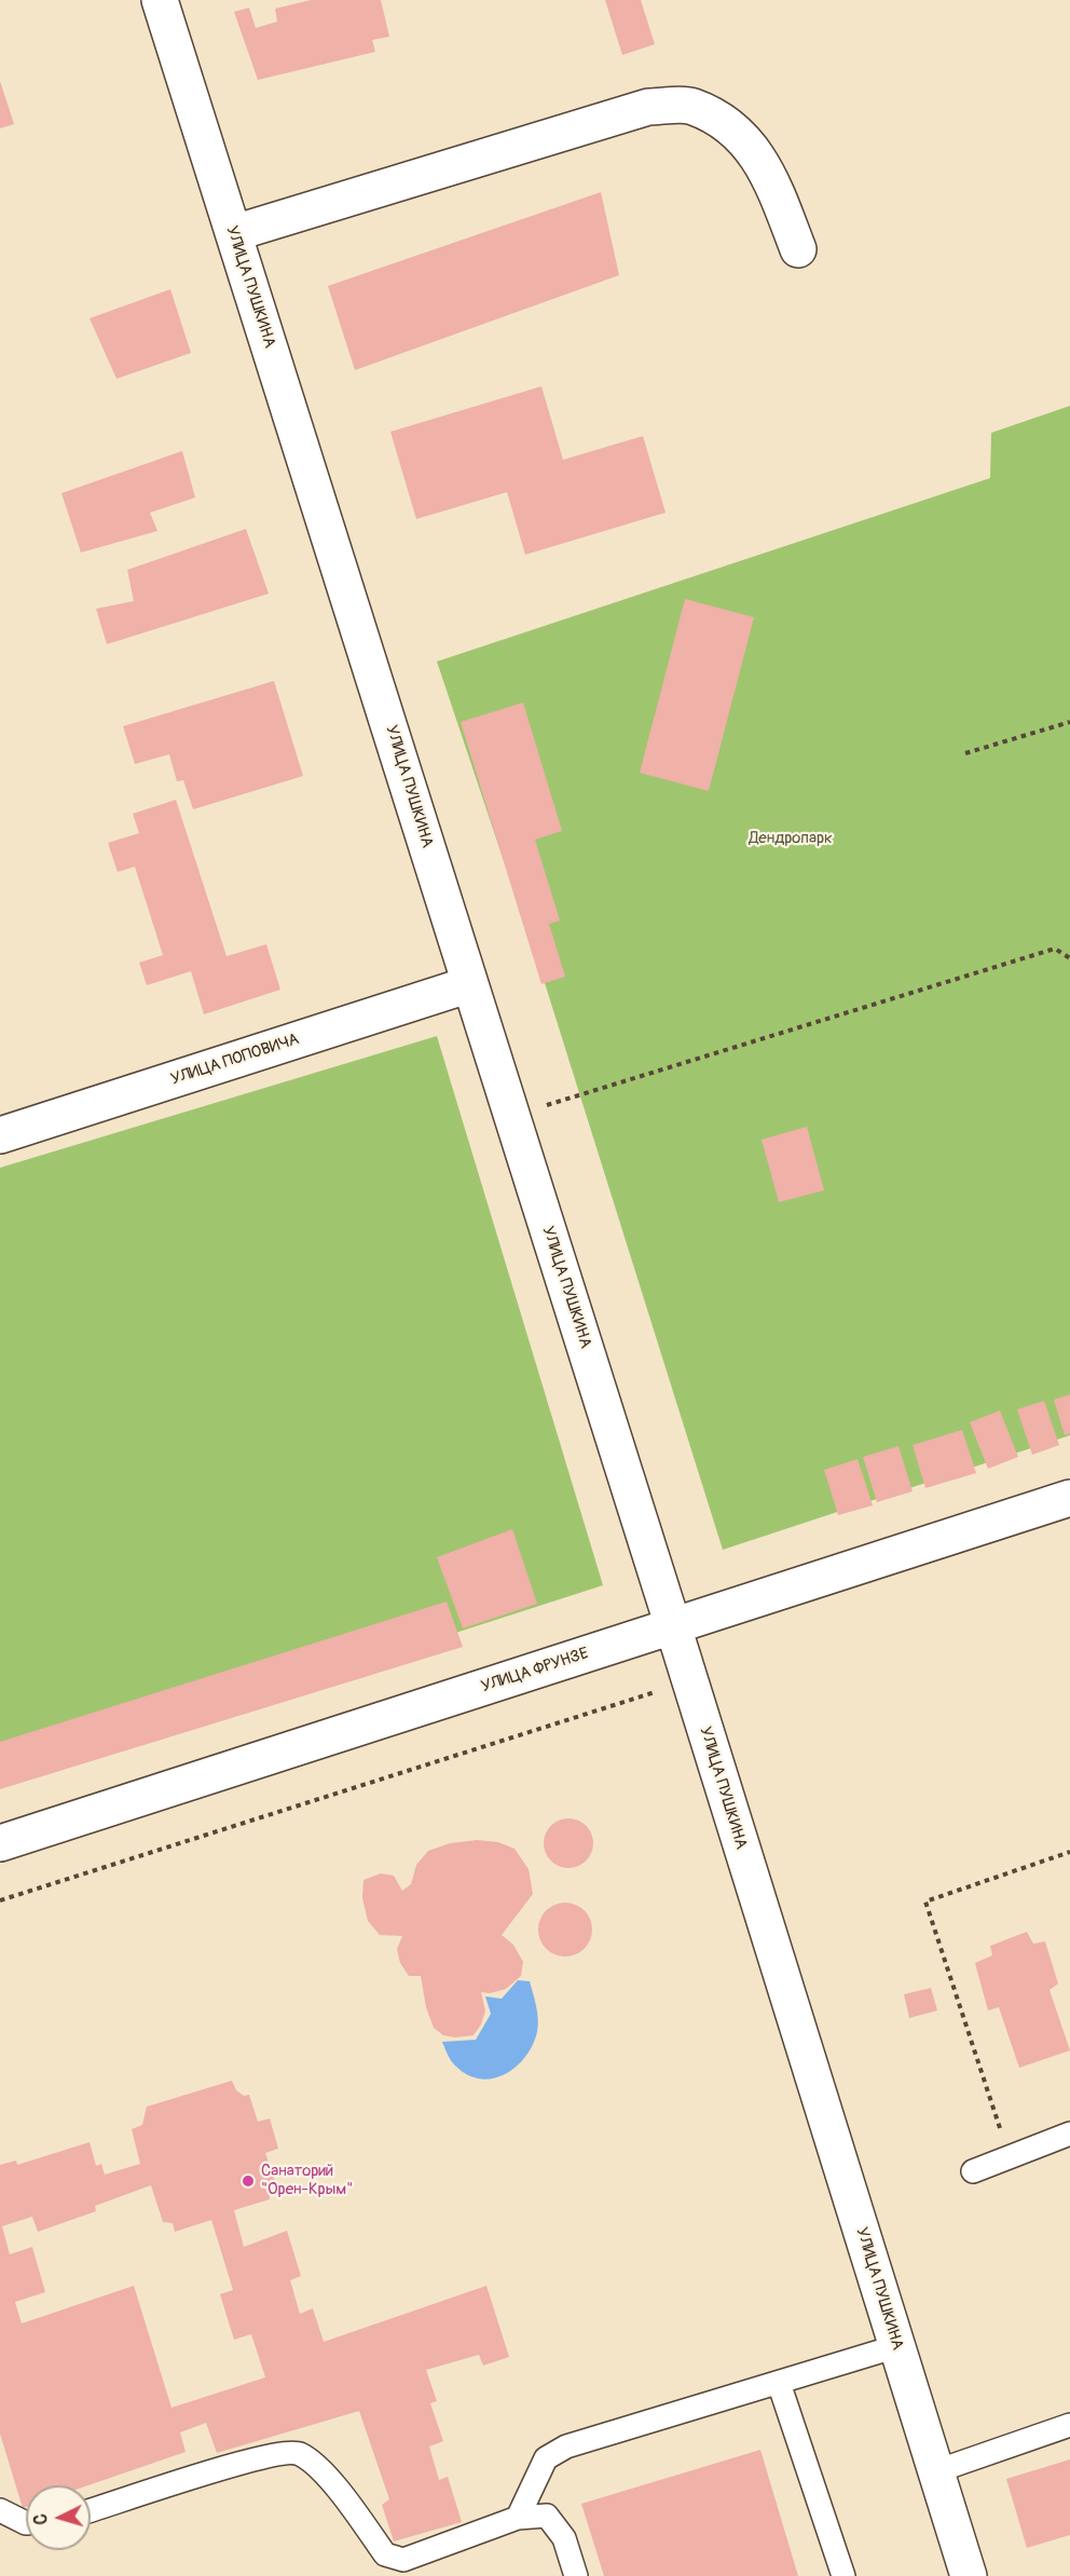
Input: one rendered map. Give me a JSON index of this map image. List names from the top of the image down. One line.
{"streets":{"street":["УЛИЦА ПУШКИНА","УЛИЦА ПОПОВИЧА","УЛИЦА ФРУНЗЕ"]},"crossings":[["УЛИЦА ПУШКИНА","УЛИЦА ПОПОВИЧА"],["УЛИЦА ПУШКИНА","УЛИЦА ФРУНЗЕ"]],"parks":["Дендропарк"],"places":["Санаторий \"Орен-Крым\""],"north":"left"}
